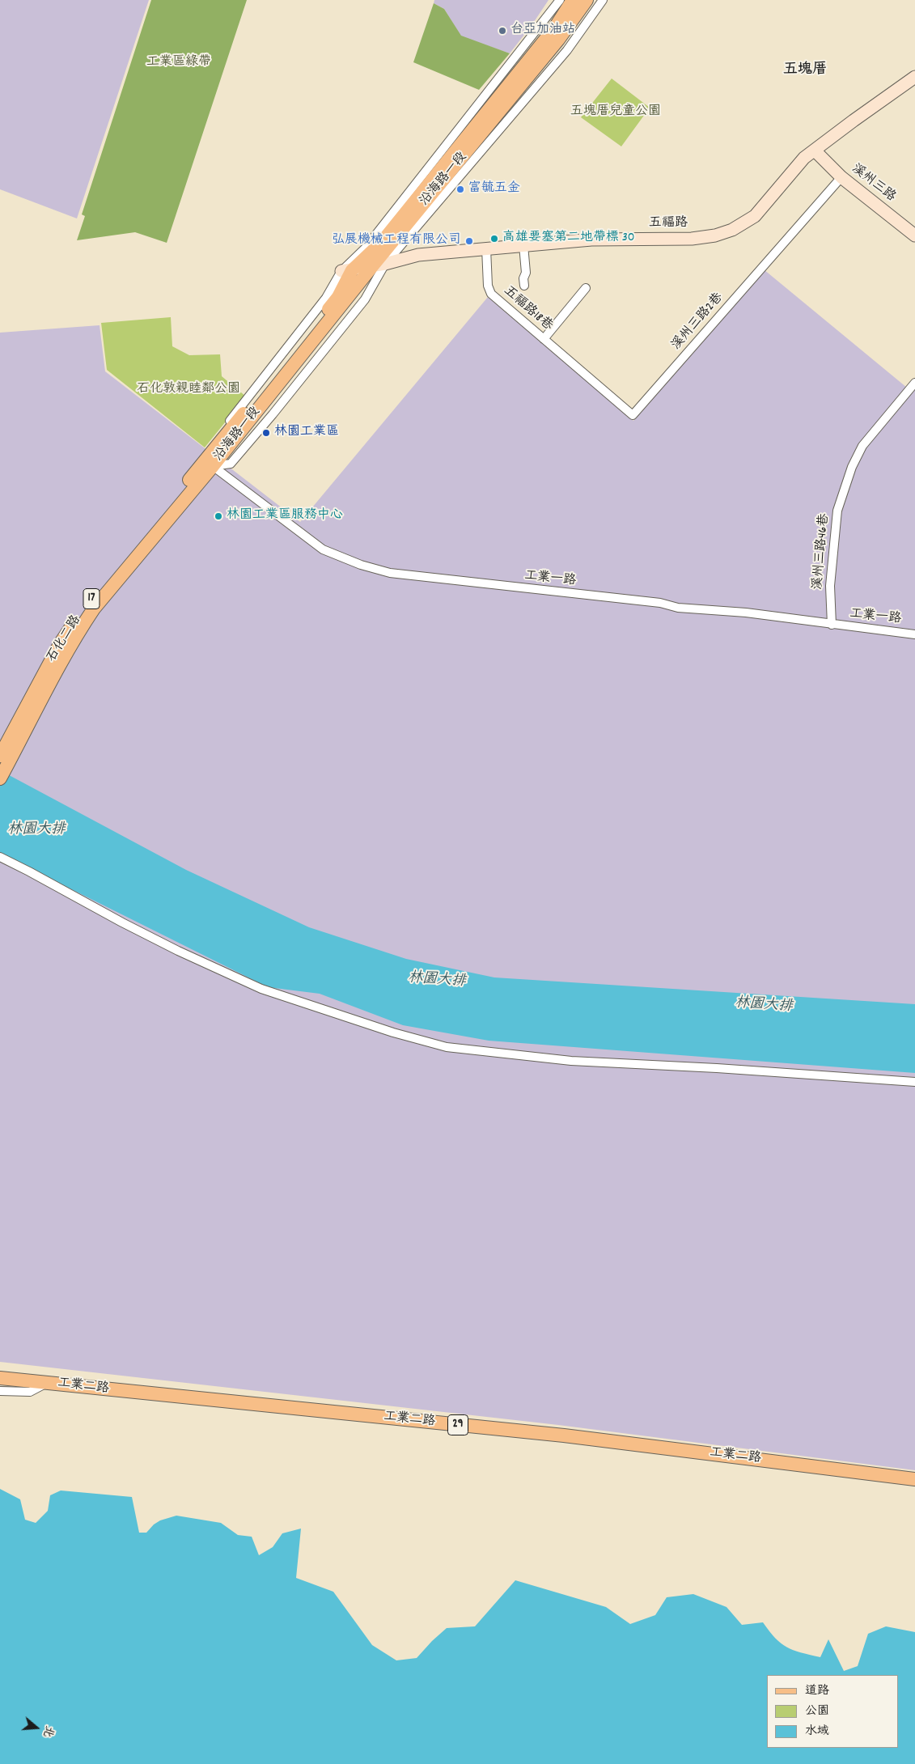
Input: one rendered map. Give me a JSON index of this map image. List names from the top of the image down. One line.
{"streets":{"main road":["沿海路一段","17","石化二路","工業二路","29"],"street":["溪州三路","五福路","五福路18巷","溪州三路2巷","溪州三路46巷","工業一路"]},"crossings":[["沿海路一段","五福路"],["沿海路一段","工業一路"],["沿海路一段","石化二路"],["溪州三路","五福路"],["溪州三路","溪州三路2巷"],["五福路","五福路18巷"],["五福路18巷","溪州三路2巷"],["溪州三路46巷","工業一路"],["工業一路","石化二路"],["17","石化二路"]],"districts":["五塊厝"],"water":["林園大排"],"parks":["工業區綠帶","五塊厝兒童公園","石化敦親睦鄰公園"],"places":["台亞加油站","富毓五金","高雄要塞第二地帶標 30","弘展機械工程有限公司","林園工業區","林園工業區服務中心"],"legend":["道路","公園","水域"],"north":"right"}
